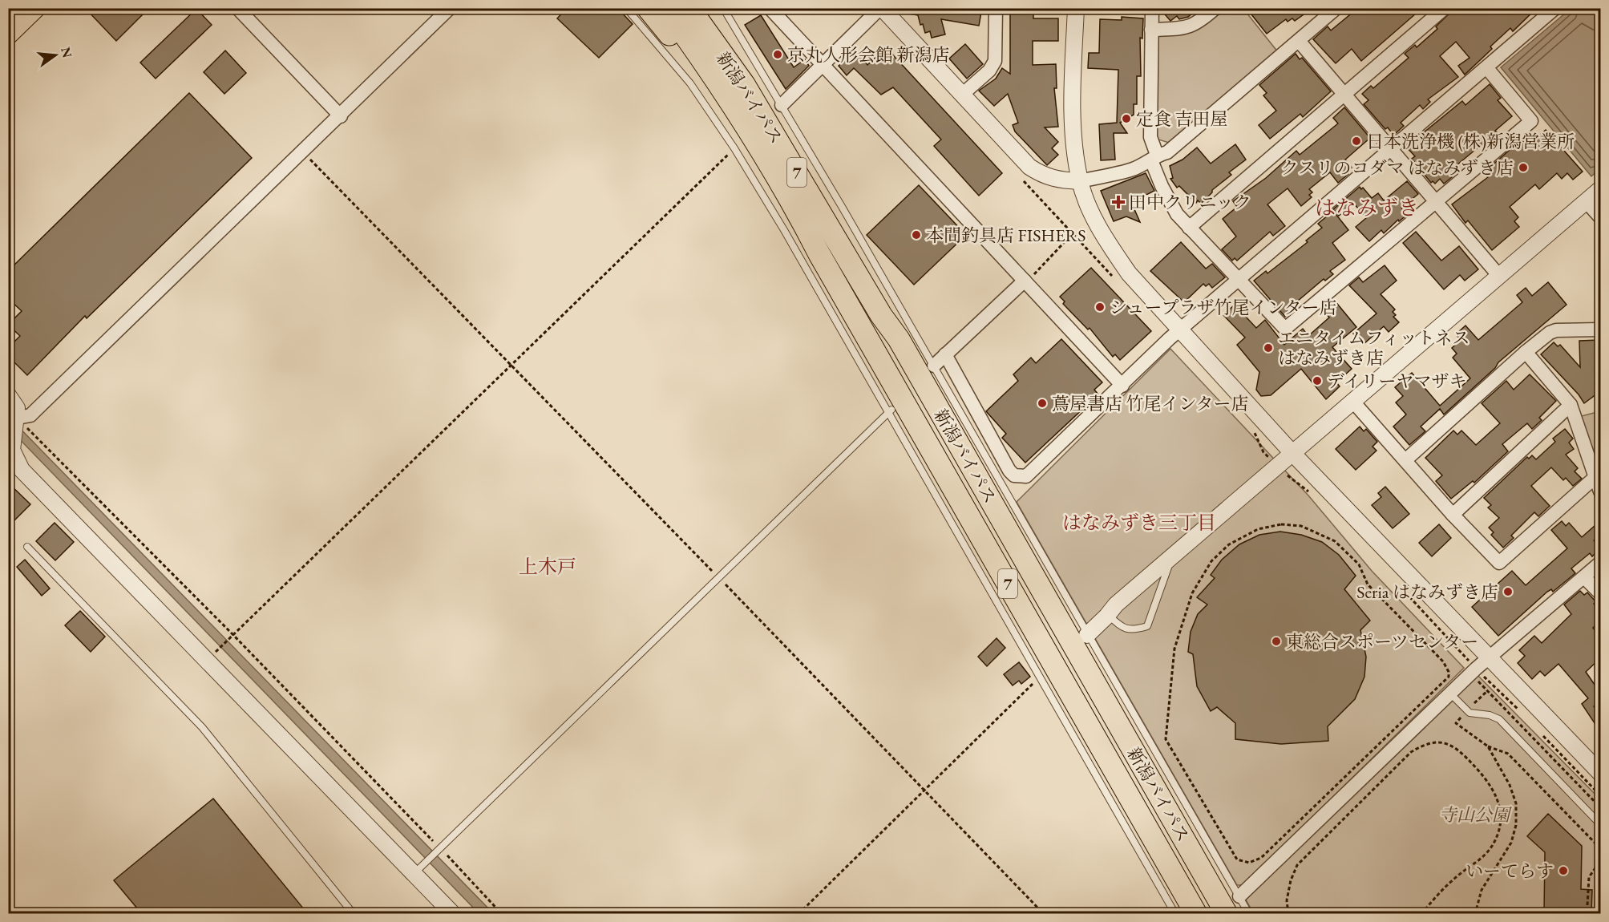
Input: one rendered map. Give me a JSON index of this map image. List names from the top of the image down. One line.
{"streets":{"highway":["新潟バイパス","7"]},"districts":["はなみずき","はなみずき三丁目","上木戸"],"parks":["寺山公園"],"places":{"other":["京丸人形会館 新潟店","定食 吉田屋","日本洗浄機 (株)新潟営業所","クスリのコダマ はなみずき店","本間釣具店 FISHERS","シュープラザ竹尾インター店","エニタイムフィットネス はなみずき店","デイリーヤマザキ","蔦屋書店 竹尾インター店","Seria はなみずき店","東総合スポーツセンター","いーてらす"],"health":["田中クリニック"]},"north":"right"}
